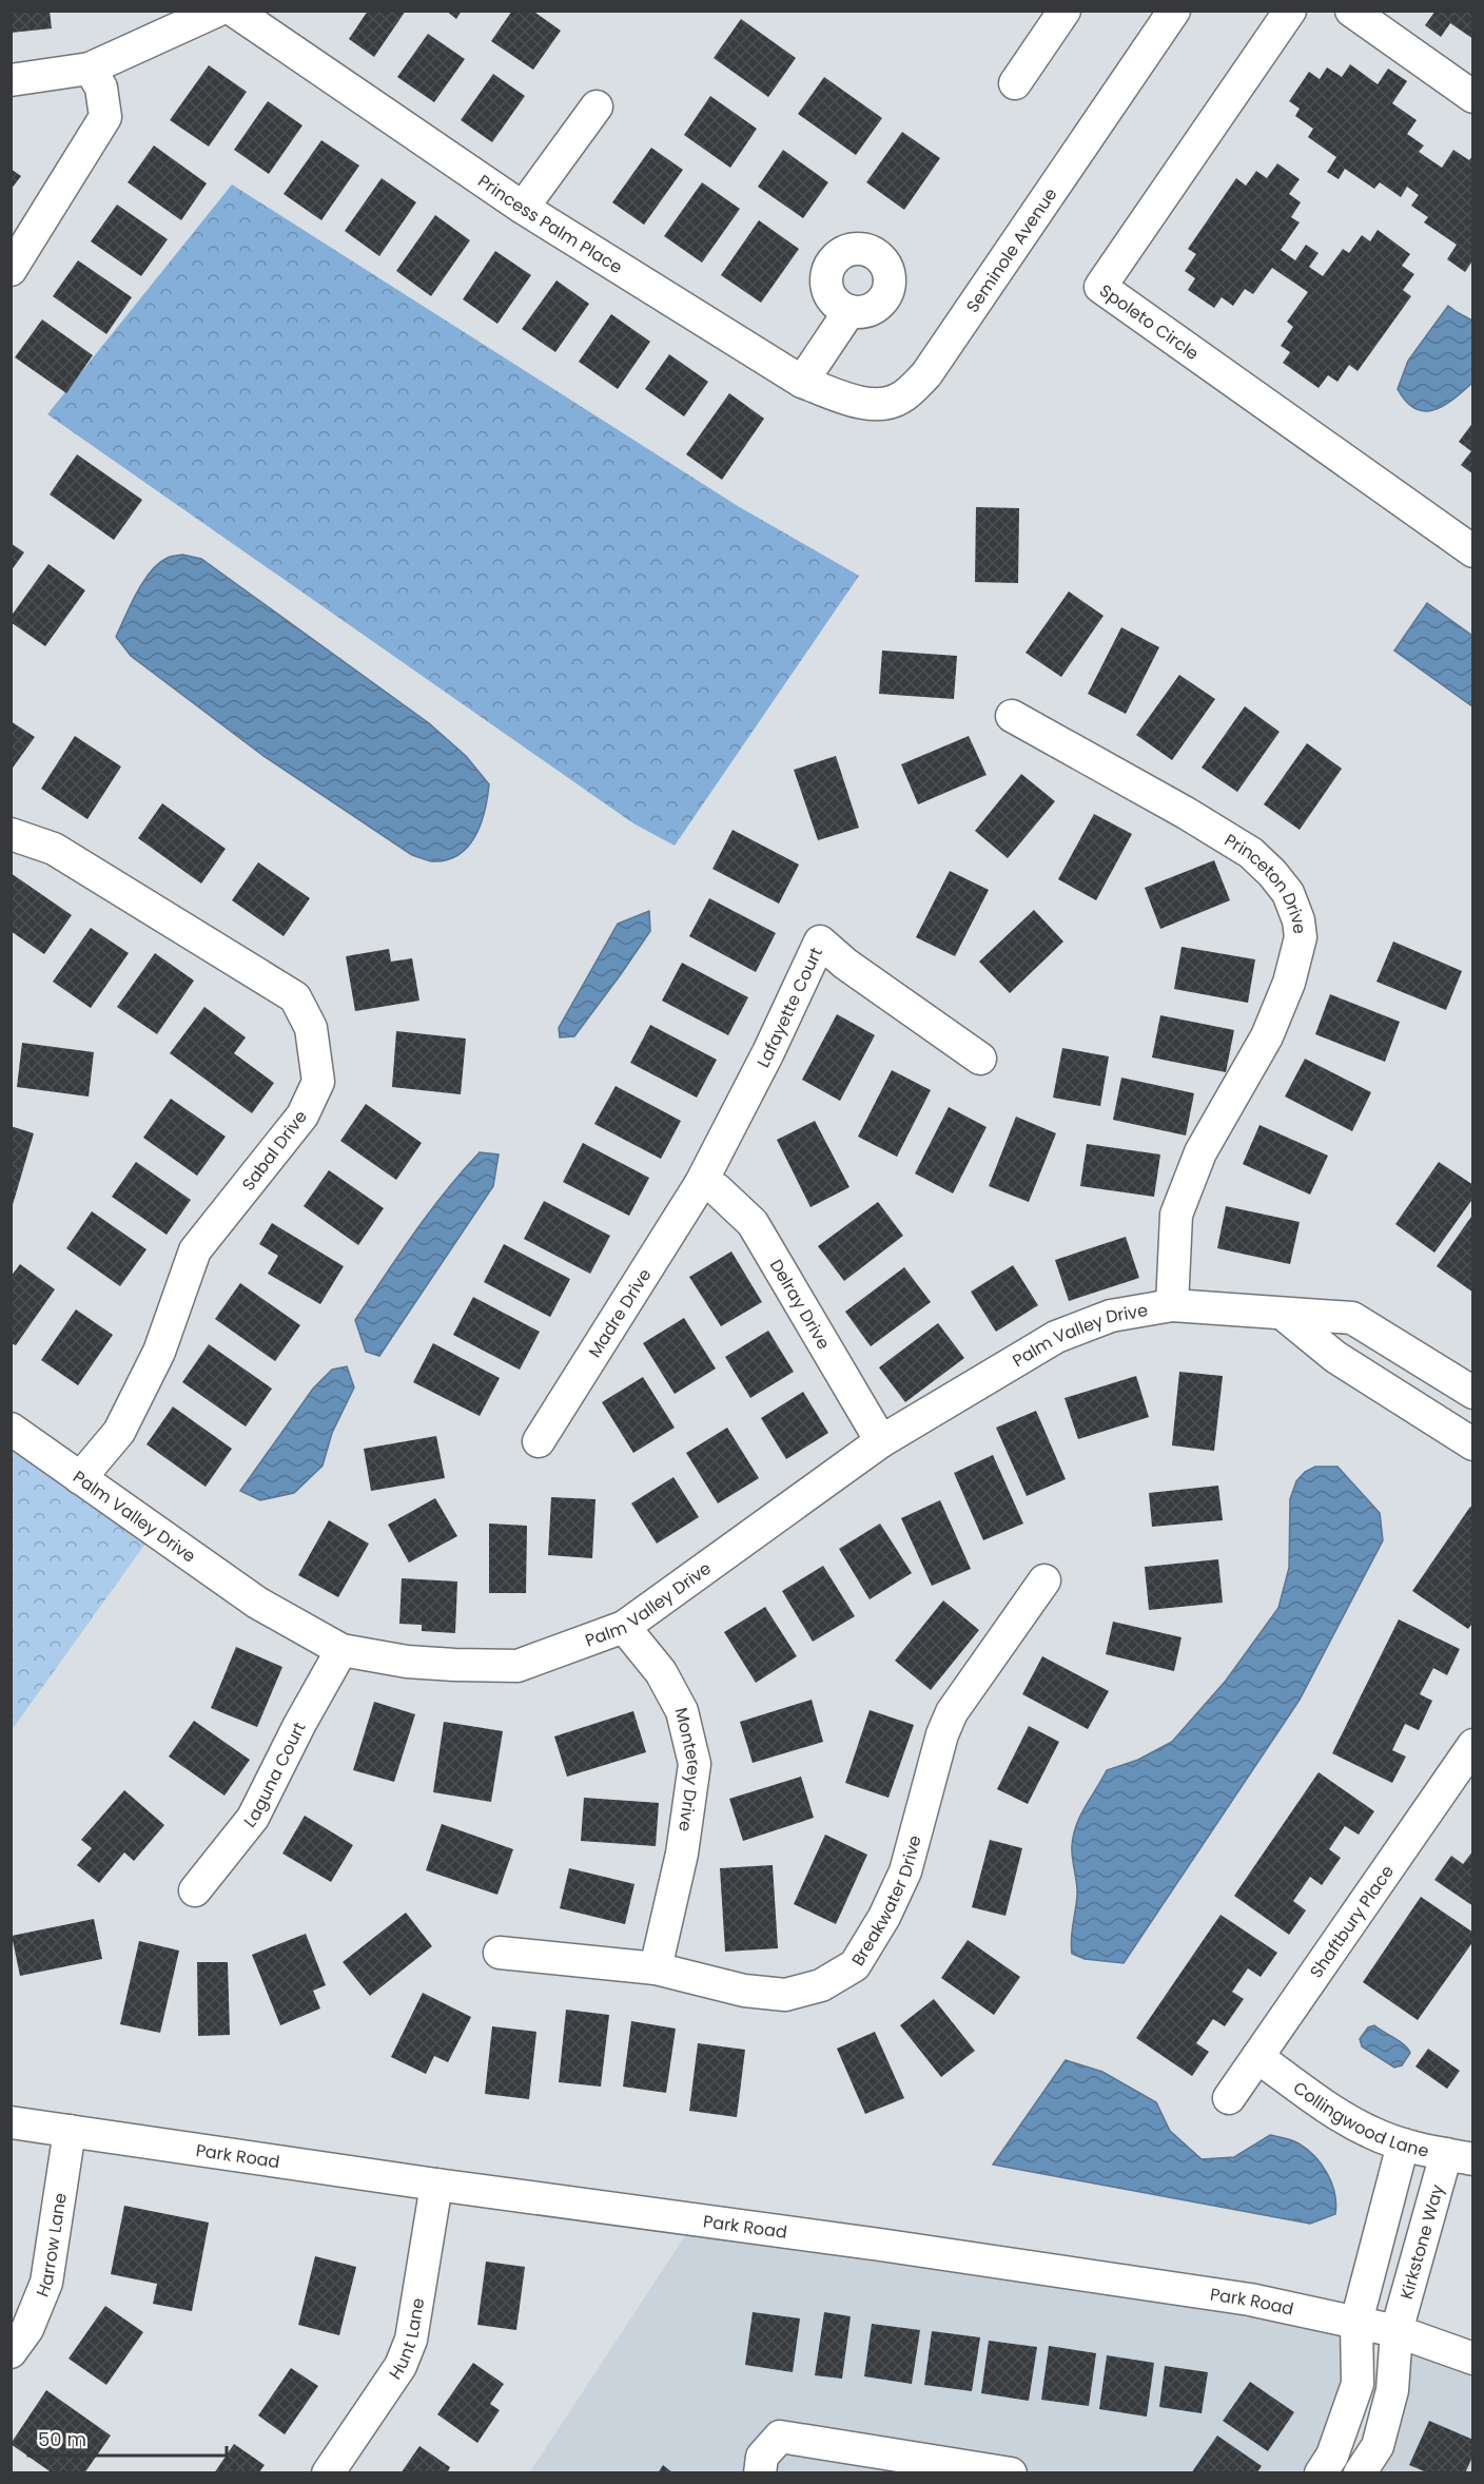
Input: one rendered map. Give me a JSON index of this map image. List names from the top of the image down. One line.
{"streets":{"street":["Princess Palm Place","Seminole Avenue","Spoleto Circle","Princeton Drive","Lafayette Court","Sabal Drive","Delray Drive","Madre Drive","Palm Valley Drive","Monterey Drive","Laguna Court","Breakwater Drive","Shaftbury Place","Collingwood Lane","Park Road","Kirkstone Way","Harrow Lane","Hunt Lane"]},"crossings":[["Princess Palm Place","Seminole Avenue"],["Princeton Drive","Palm Valley Drive"],["Lafayette Court","Delray Drive"],["Lafayette Court","Madre Drive"],["Sabal Drive","Palm Valley Drive"],["Delray Drive","Madre Drive"],["Delray Drive","Palm Valley Drive"],["Palm Valley Drive","Monterey Drive"],["Palm Valley Drive","Laguna Court"],["Monterey Drive","Breakwater Drive"],["Shaftbury Place","Collingwood Lane"],["Collingwood Lane","Kirkstone Way"],["Park Road","Kirkstone Way"],["Park Road","Harrow Lane"],["Park Road","Hunt Lane"]],"scale_bar":"50 m"}
